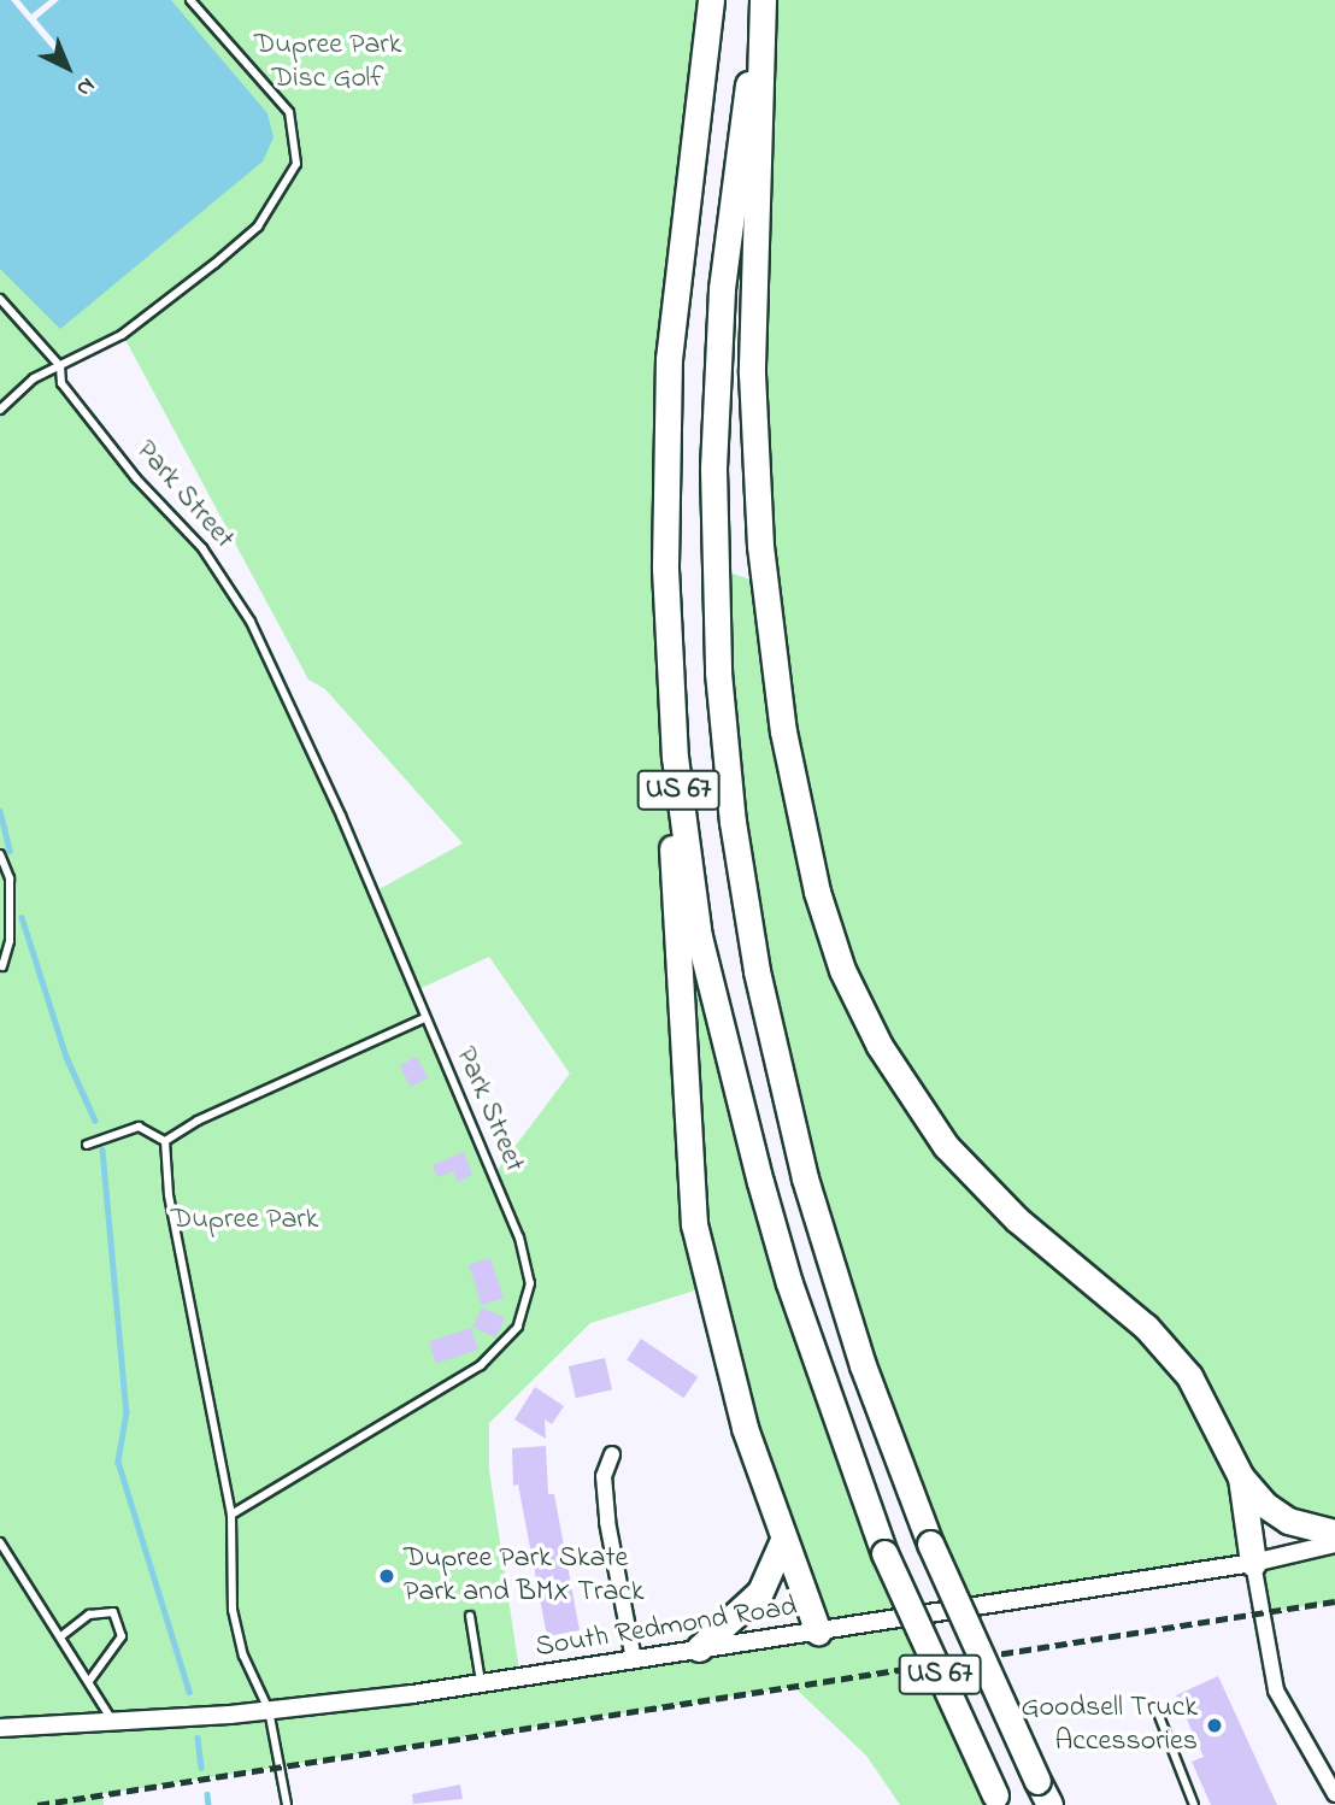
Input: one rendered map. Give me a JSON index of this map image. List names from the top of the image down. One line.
{"streets":{"highway":["US 67"],"street":["South Redmond Road"],"lane":["Park Street"]},"parks":["Dupree Park Disc Golf","Dupree Park"],"places":["Dupree Park Skate Park and BMX Track","Goodsell Truck Accessories"],"north":"bottom right"}
